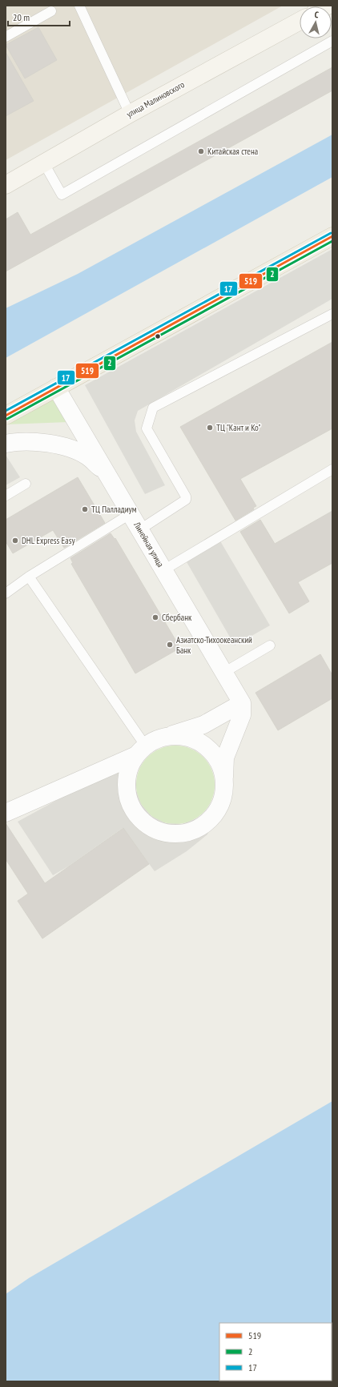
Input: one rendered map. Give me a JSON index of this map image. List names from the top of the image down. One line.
{"streets":{"main road":["улица Малиновского"],"street":["Линейная улица"]},"places":["Китайская стена","ТЦ \"Кант и Ко\"","ТЦ Палладиум","DHL Express Easy","Сбербанк","Азиатско-Тихоокеанский Банк"],"lines":["transit line 17","transit line 519","transit line 2"],"legend":["519","2","17"],"scale_bar":"20 m","north":"top"}
